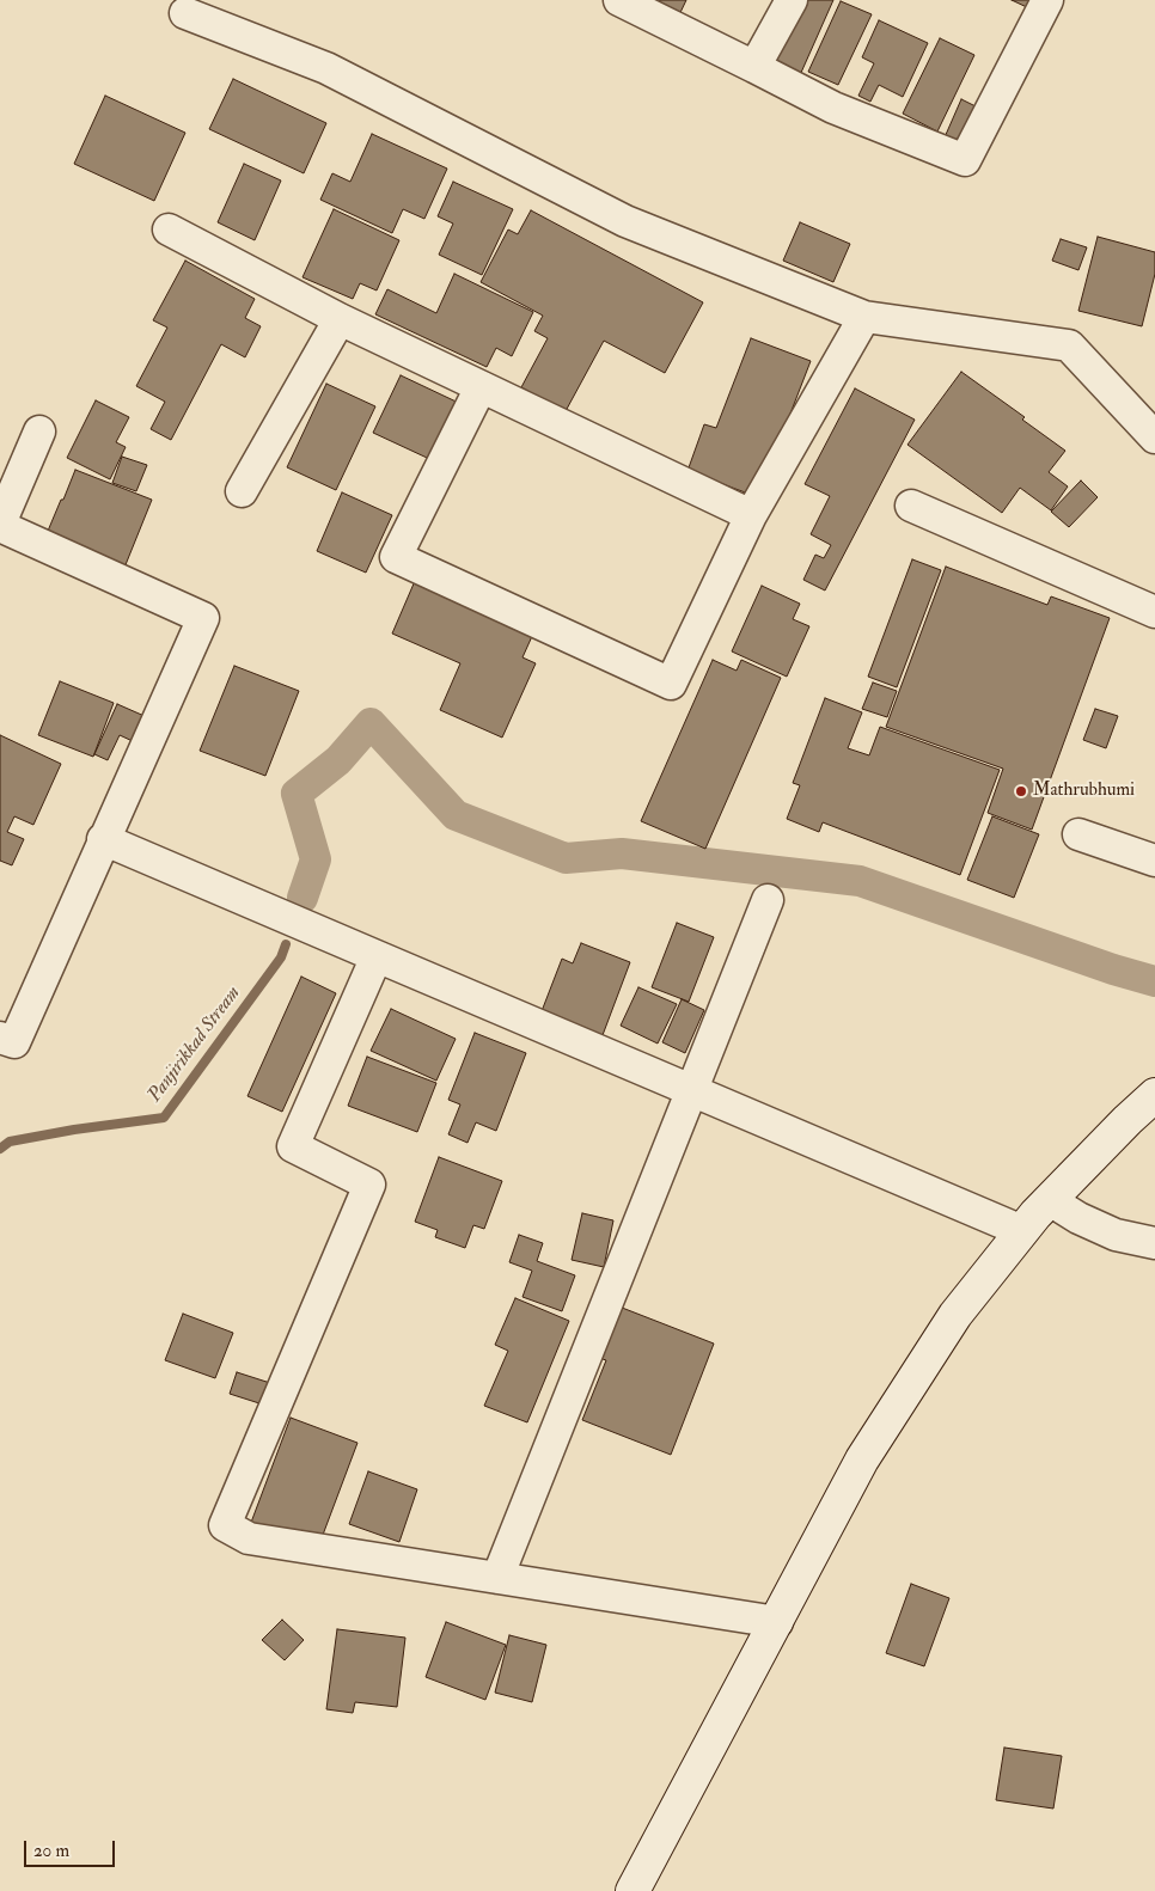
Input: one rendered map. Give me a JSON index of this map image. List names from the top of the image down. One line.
{"water":["Panjirikkad Stream"],"places":["Mathrubhumi"],"scale_bar":"20 m"}
